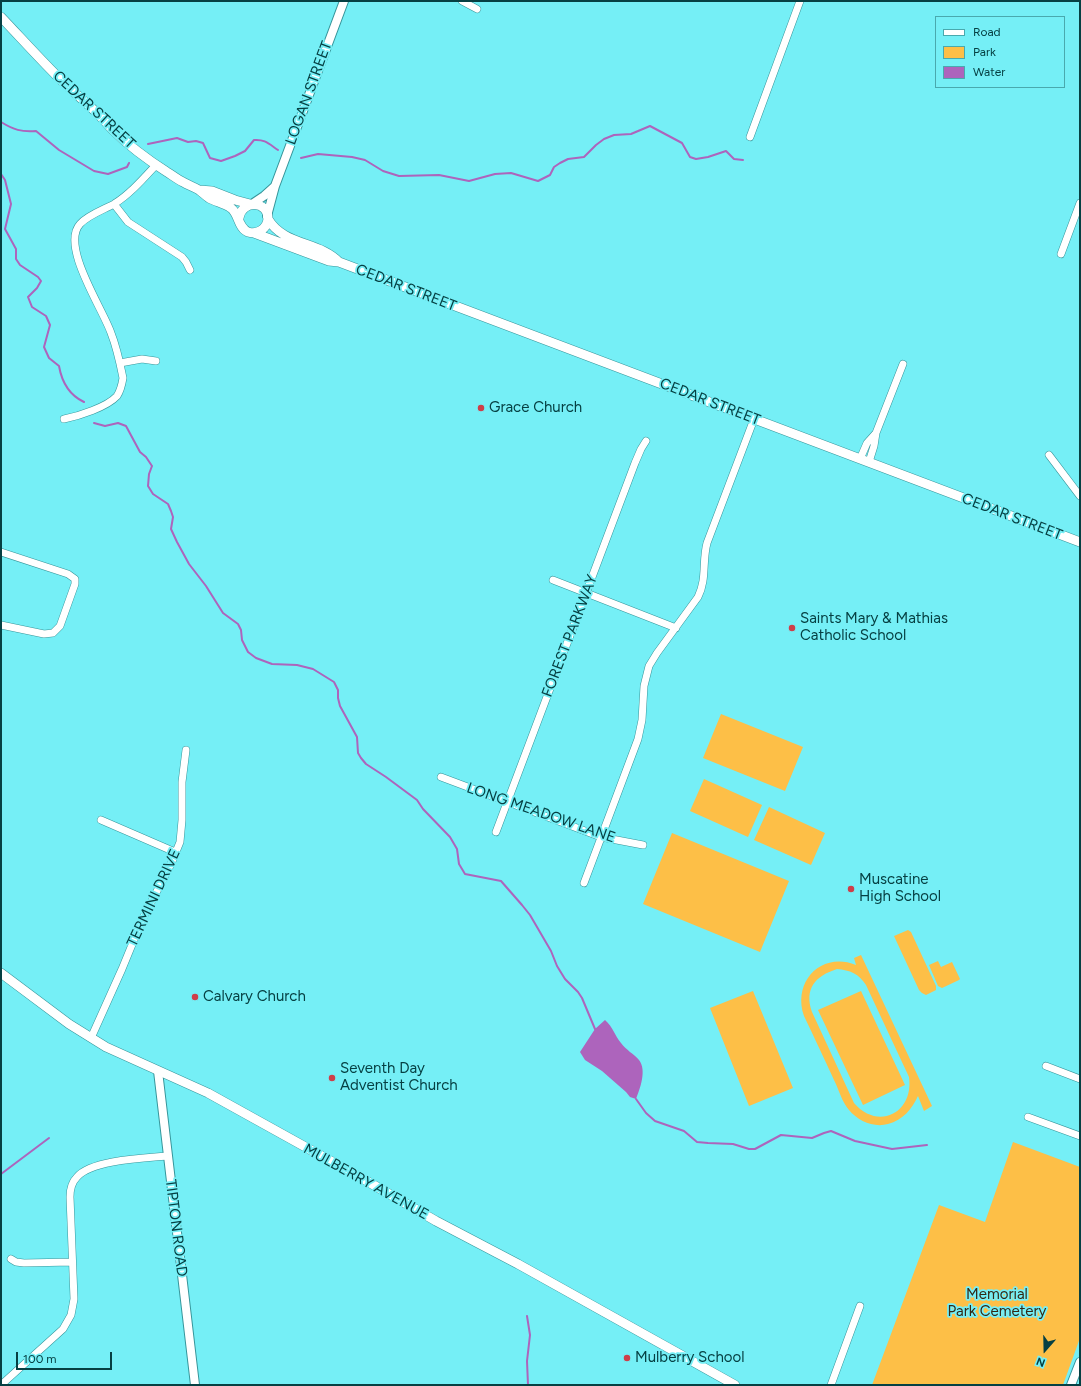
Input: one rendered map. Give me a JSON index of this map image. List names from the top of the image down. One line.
{"streets":{"main road":["CEDAR STREET","MULBERRY AVENUE"],"street":["LOGAN STREET","FOREST PARKWAY","LONG MEADOW LANE","TERMINI DRIVE","TIPTON ROAD"]},"crossings":[["LOGAN STREET","CEDAR STREET"],["FOREST PARKWAY","LONG MEADOW LANE"],["TERMINI DRIVE","MULBERRY AVENUE"],["MULBERRY AVENUE","TIPTON ROAD"]],"parks":["Memorial Park Cemetery"],"places":["Grace Church","Saints Mary & Mathias Catholic School","Muscatine High School","Calvary Church","Seventh Day Adventist Church","Mulberry School"],"legend":["Road","Park","Water"],"scale_bar":"100 m","north":"bottom"}
